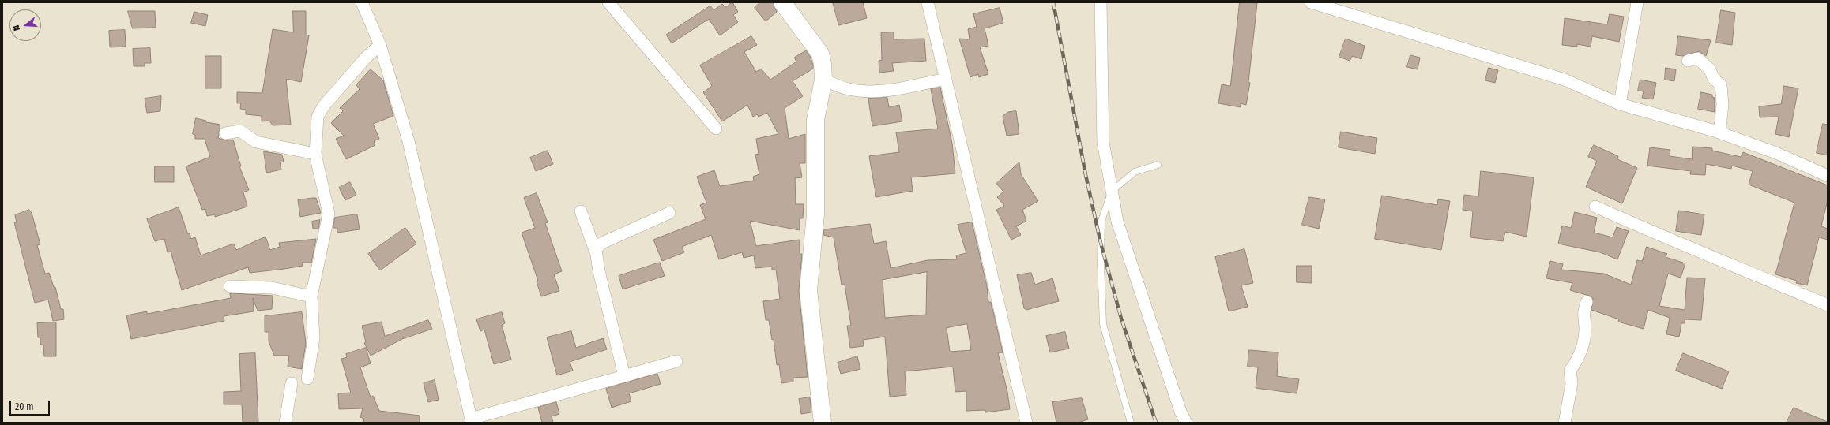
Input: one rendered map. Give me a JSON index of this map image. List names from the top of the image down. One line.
{"scale_bar":"20 m","north":"left"}
